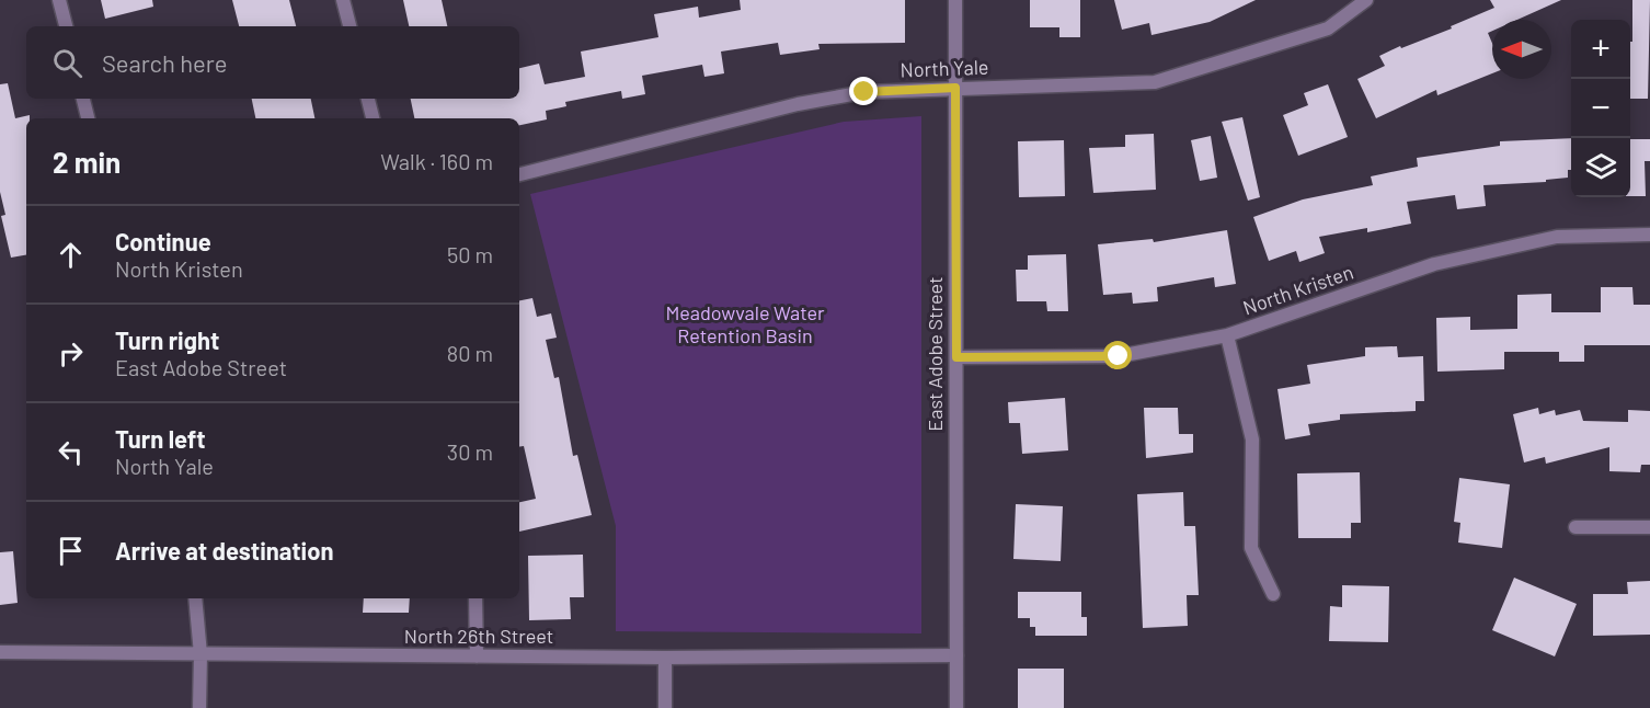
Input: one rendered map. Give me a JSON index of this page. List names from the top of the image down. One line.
{"streets":{"street":["North Yale","North Kristen","East Adobe Street","North 26th Street"]},"crossings":[["North Yale","East Adobe Street"],["North Kristen","East Adobe Street"],["East Adobe Street","North 26th Street"]],"parks":["Meadowvale Water Retention Basin"],"north":"left","page":{"map_buttons":["+","−"],"search":"Search here","heading":["2 min","Walk · 160 m"],"list":[["Continue","North Kristen","50 m"],["Turn right","East Adobe Street","80 m"],["Turn left","North Yale","30 m"],"Arrive at destination"]}}
